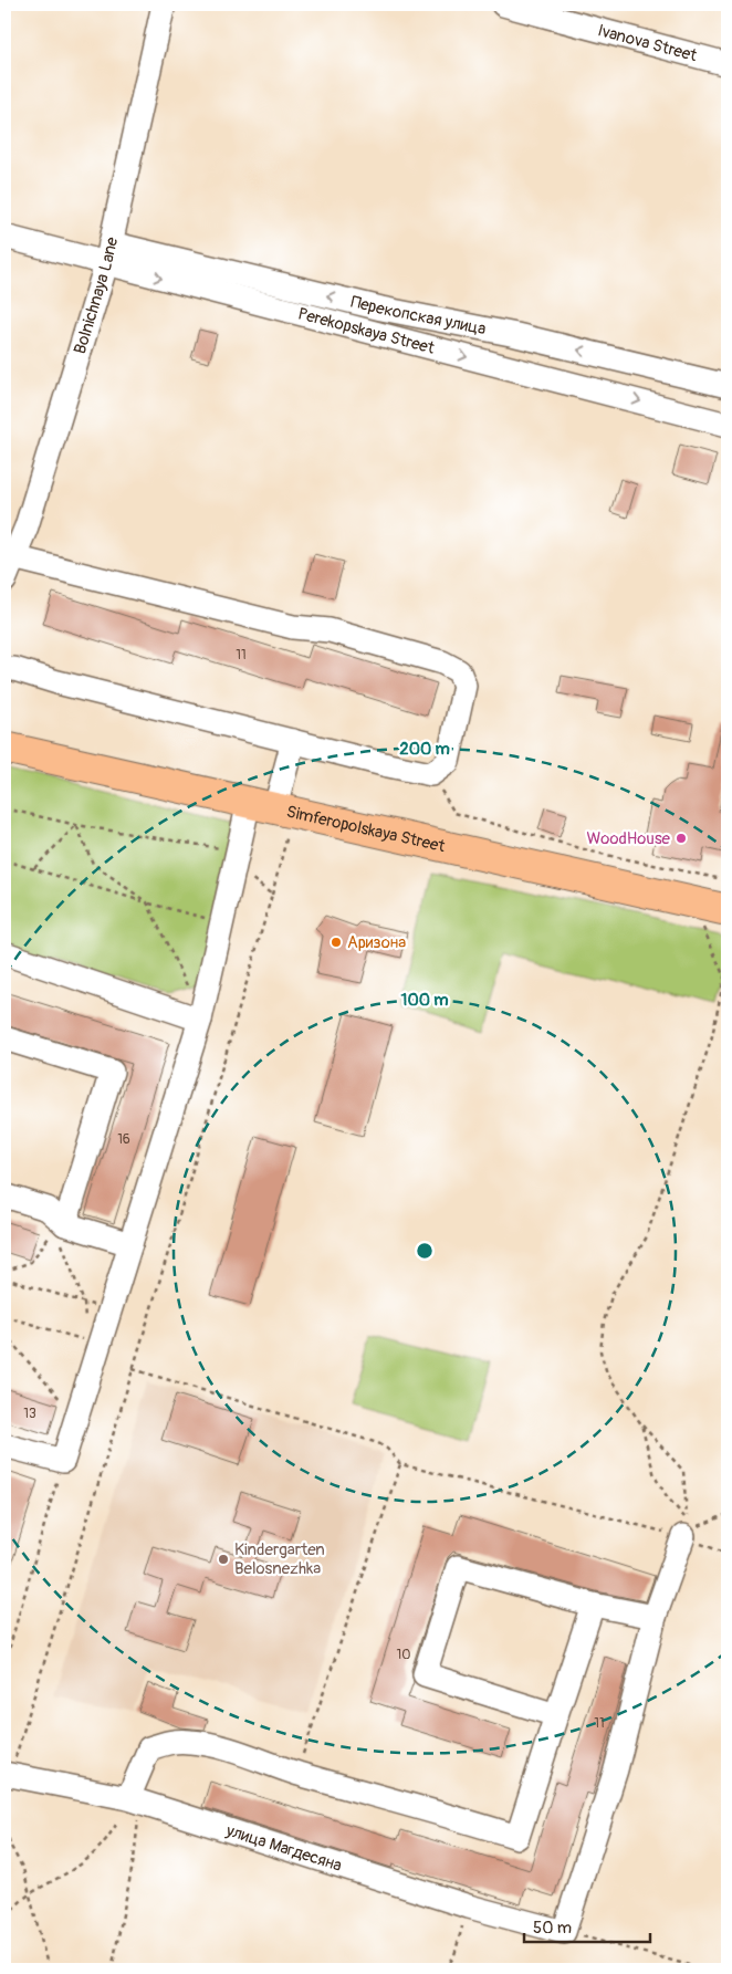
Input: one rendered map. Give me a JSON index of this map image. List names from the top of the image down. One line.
{"streets":{"highway":["Simferopolskaya Street"],"street":["Ivanova Street","Bolnichnaya Lane","Перекопская улица","Perekopskaya Street","улица Магдесяна"]},"crossings":[["Bolnichnaya Lane","Перекопская улица"],["Bolnichnaya Lane","Perekopskaya Street"],["Перекопская улица","Perekopskaya Street"]],"one_way":["Перекопская улица","Perekopskaya Street"],"places":["WoodHouse","Аризона","Kindergarten Belosnezhka"],"house_numbers":["11","16","13","10","11"],"scale_bar":"50 m","rings":["200 m","100 m"]}
